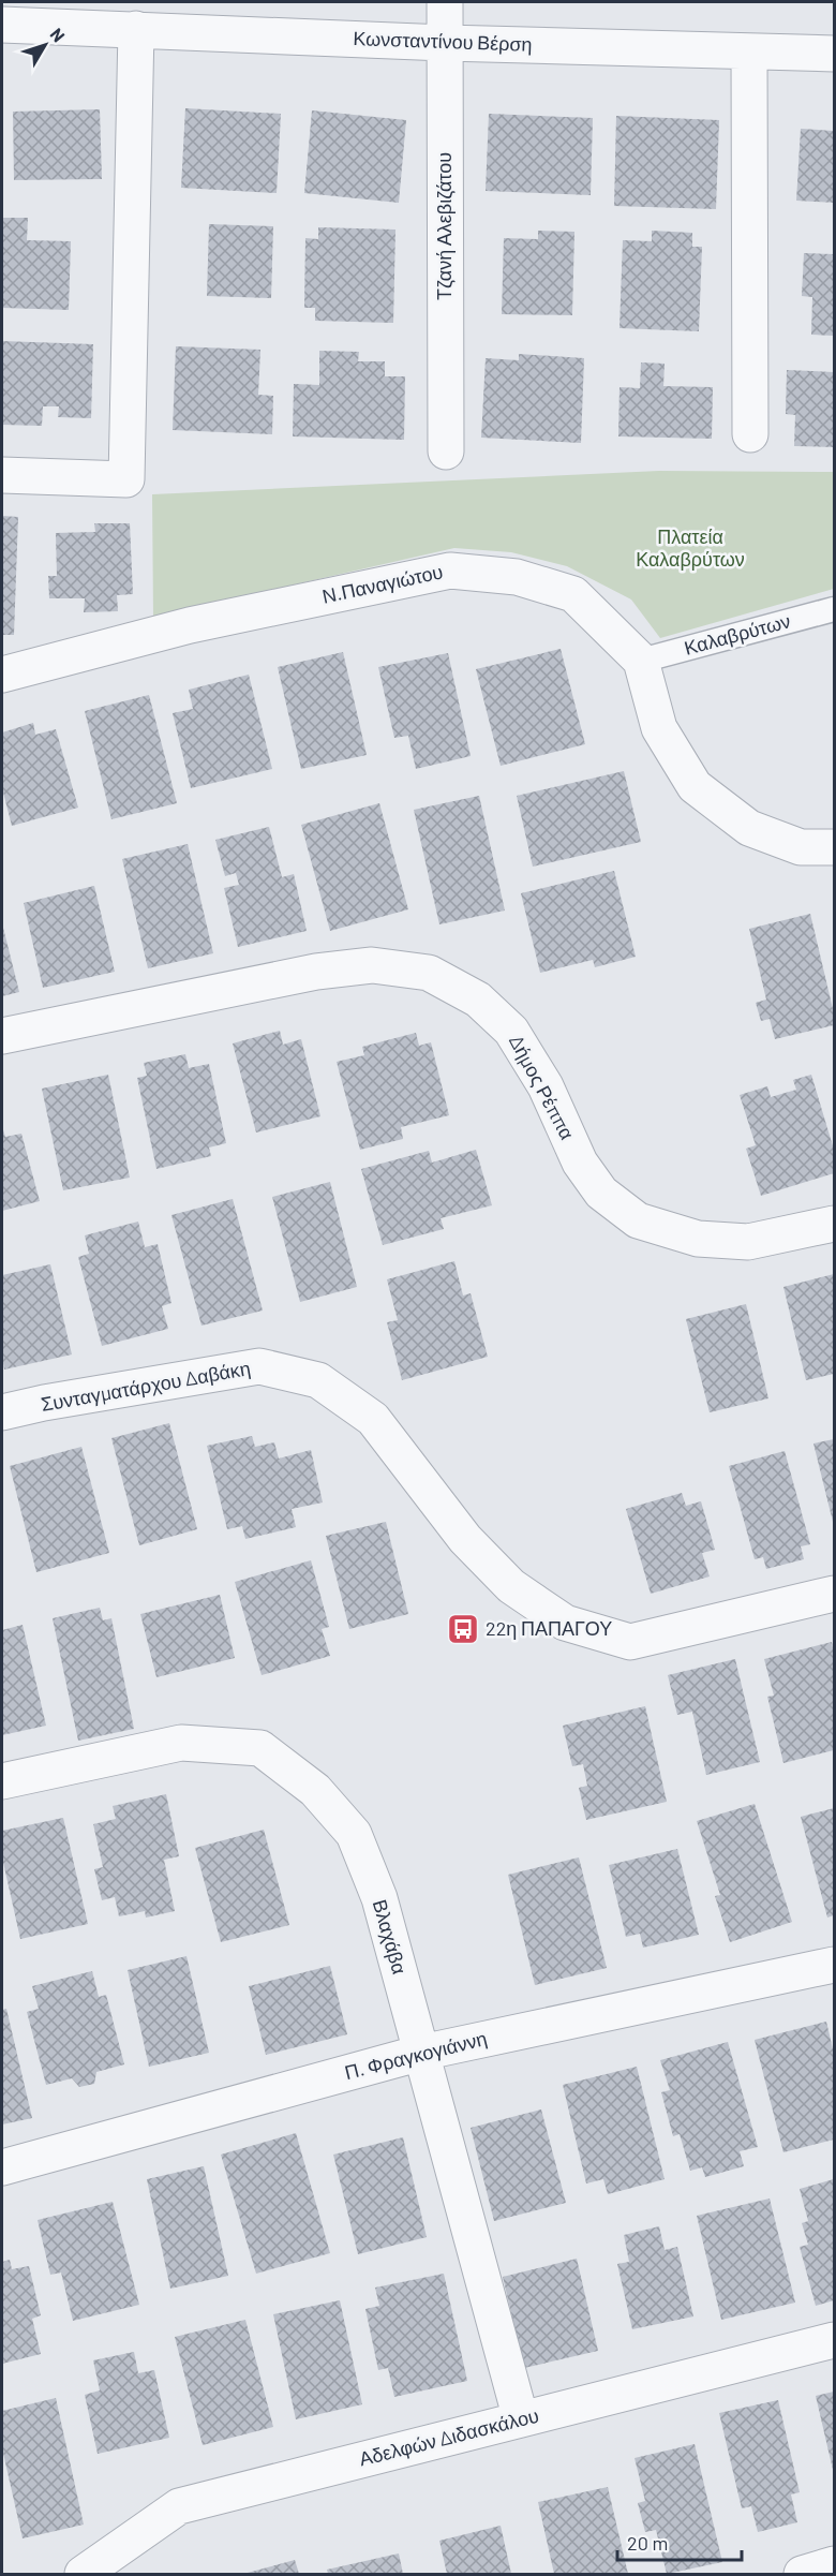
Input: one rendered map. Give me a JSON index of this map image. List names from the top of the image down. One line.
{"streets":{"street":["Κωνσταντίνου Βέρση","Τζανή Αλεβιζάτου","Ν.Παναγιώτου","Δήμος Ρέππα","Συνταγματάρχου Δαβάκη","Βλαχάβα","Π. Φραγκογιάννη","Αδελφών Διδασκάλου"],"lane":["Καλαβρύτων"]},"crossings":[["Κωνσταντίνου Βέρση","Τζανή Αλεβιζάτου"],["Ν.Παναγιώτου","Καλαβρύτων"],["Βλαχάβα","Π. Φραγκογιάννη"],["Βλαχάβα","Αδελφών Διδασκάλου"]],"parks":["Πλατεία Καλαβρύτων"],"places":{"bus stop":["22η ΠΑΠΑΓΟΥ"]},"scale_bar":"20 m","north":"top right"}
